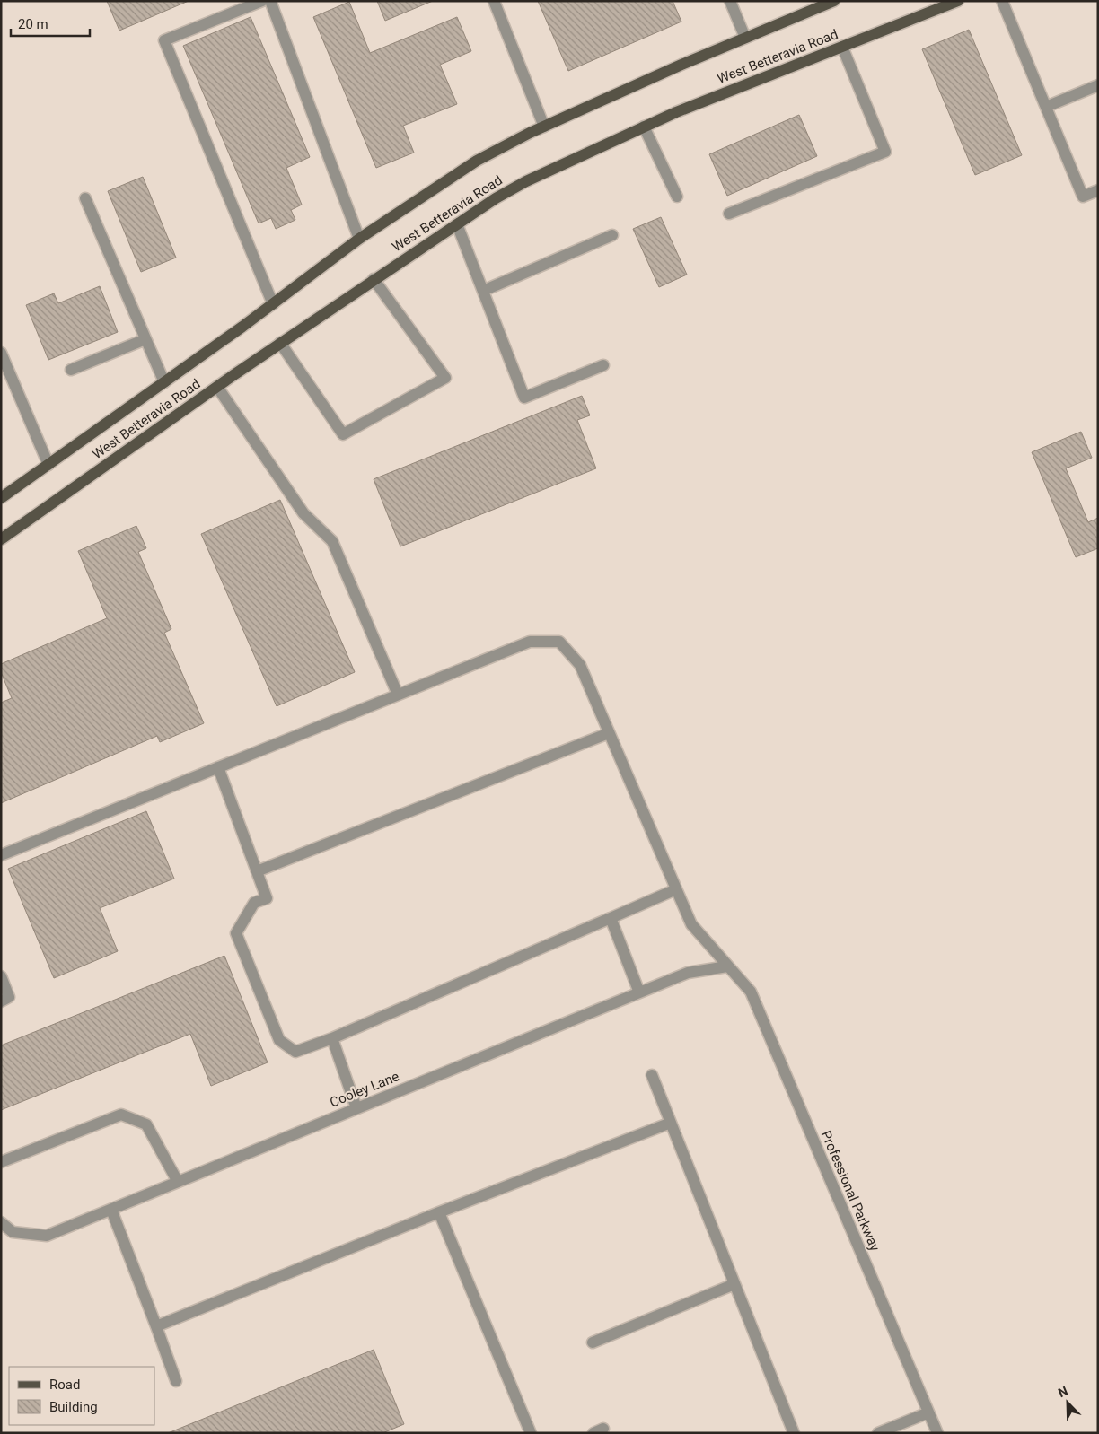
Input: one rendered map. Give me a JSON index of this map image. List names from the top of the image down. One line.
{"streets":{"main road":["West Betteravia Road"],"street":["Cooley Lane","Professional Parkway"]},"crossings":[["Cooley Lane","Professional Parkway"]],"legend":["Road","Building"],"scale_bar":"20 m","north":"top left"}
